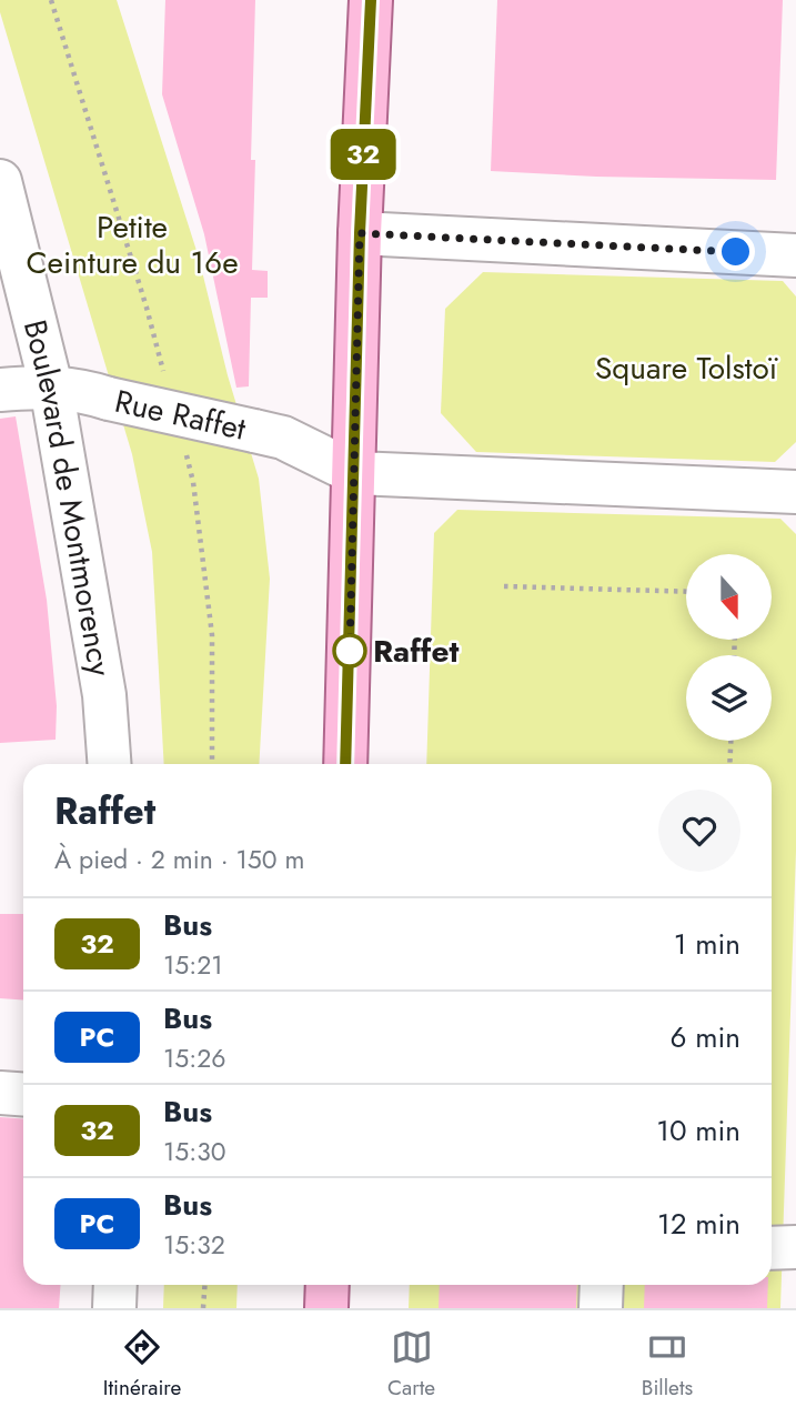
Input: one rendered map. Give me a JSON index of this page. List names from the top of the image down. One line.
{"streets":{"street":["Rue Raffet","Boulevard de Montmorency"]},"crossings":[["Rue Raffet","Boulevard de Montmorency"]],"parks":["Petite Ceinture du 16e","Square Tolstoï"],"places":["Raffet"],"lines":["bus line 32"],"north":"bottom","page":{"on_map":"32","heading":["Raffet","À pied · 2 min · 150 m"],"list":[{"mark":"32","name":"Bus","note":"15:21","value":"1 min"},{"mark":"PC","name":"Bus","note":"15:26","value":"6 min"},{"mark":"32","name":"Bus","note":"15:30","value":"10 min"},{"mark":"PC","name":"Bus","note":"15:32","value":"12 min"}],"tabs":["Itinéraire","Carte","Billets"]}}
